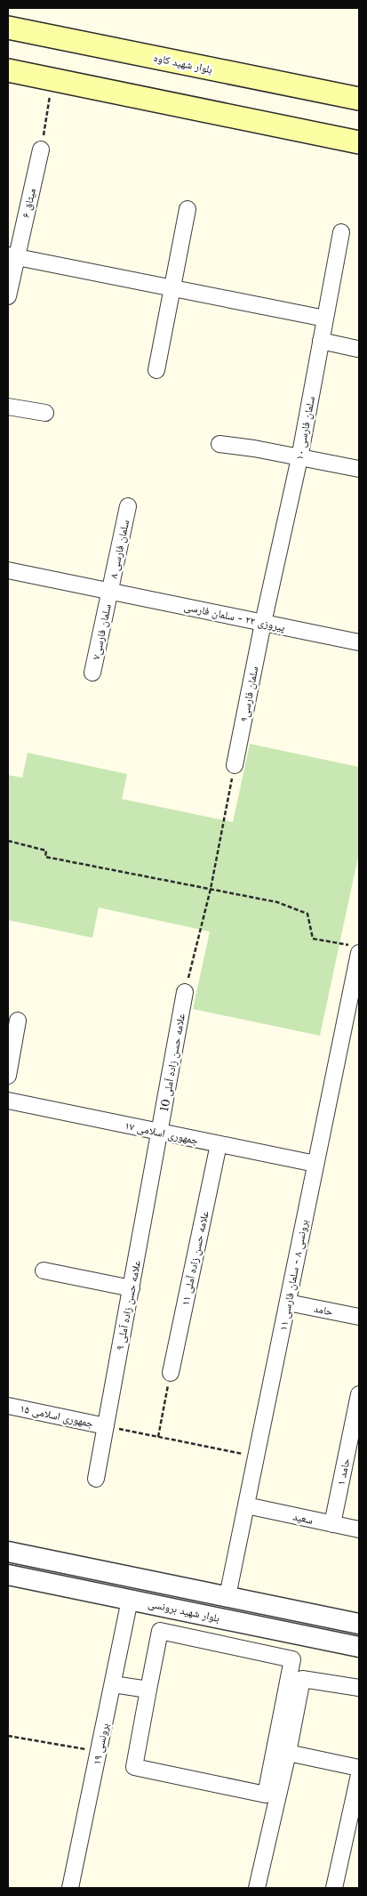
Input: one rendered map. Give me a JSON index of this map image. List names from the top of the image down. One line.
{"streets":{"main road":["بلوار شهید کاوه"],"street":["میثاق ۶","سلمان فارسی ۱۰","سلمان فارسی ۸","پیروزی ۲۲ - سلمان فارسی","سلمان فارسی۷","سلمان فارسی۹","علامه حسن زاده آملی 10","جمهوری اسلامی ۱۷","علامه حسن زاده آملی ۱۱","برونسی ۸ - سلمان فارسی ۱۱","علامه حسن زاده آملی ۹","حامد","جمهوری اسلامی ۱۵","حامد ۱","سعید","بلوار شهید برونسی","برونسی ۱۹"]},"crossings":[["سلمان فارسی ۱۰","پیروزی ۲۲ - سلمان فارسی"],["سلمان فارسی ۱۰","سلمان فارسی۹"],["سلمان فارسی ۸","پیروزی ۲۲ - سلمان فارسی"],["سلمان فارسی ۸","سلمان فارسی۷"],["پیروزی ۲۲ - سلمان فارسی","سلمان فارسی۷"],["پیروزی ۲۲ - سلمان فارسی","سلمان فارسی۹"],["علامه حسن زاده آملی 10","جمهوری اسلامی ۱۷"],["علامه حسن زاده آملی 10","علامه حسن زاده آملی ۹"],["جمهوری اسلامی ۱۷","علامه حسن زاده آملی ۱۱"],["جمهوری اسلامی ۱۷","برونسی ۸ - سلمان فارسی ۱۱"],["جمهوری اسلامی ۱۷","علامه حسن زاده آملی ۹"],["برونسی ۸ - سلمان فارسی ۱۱","حامد"],["برونسی ۸ - سلمان فارسی ۱۱","سعید"],["برونسی ۸ - سلمان فارسی ۱۱","بلوار شهید برونسی"],["علامه حسن زاده آملی ۹","جمهوری اسلامی ۱۵"],["حامد ۱","سعید"],["بلوار شهید برونسی","برونسی ۱۹"]]}
